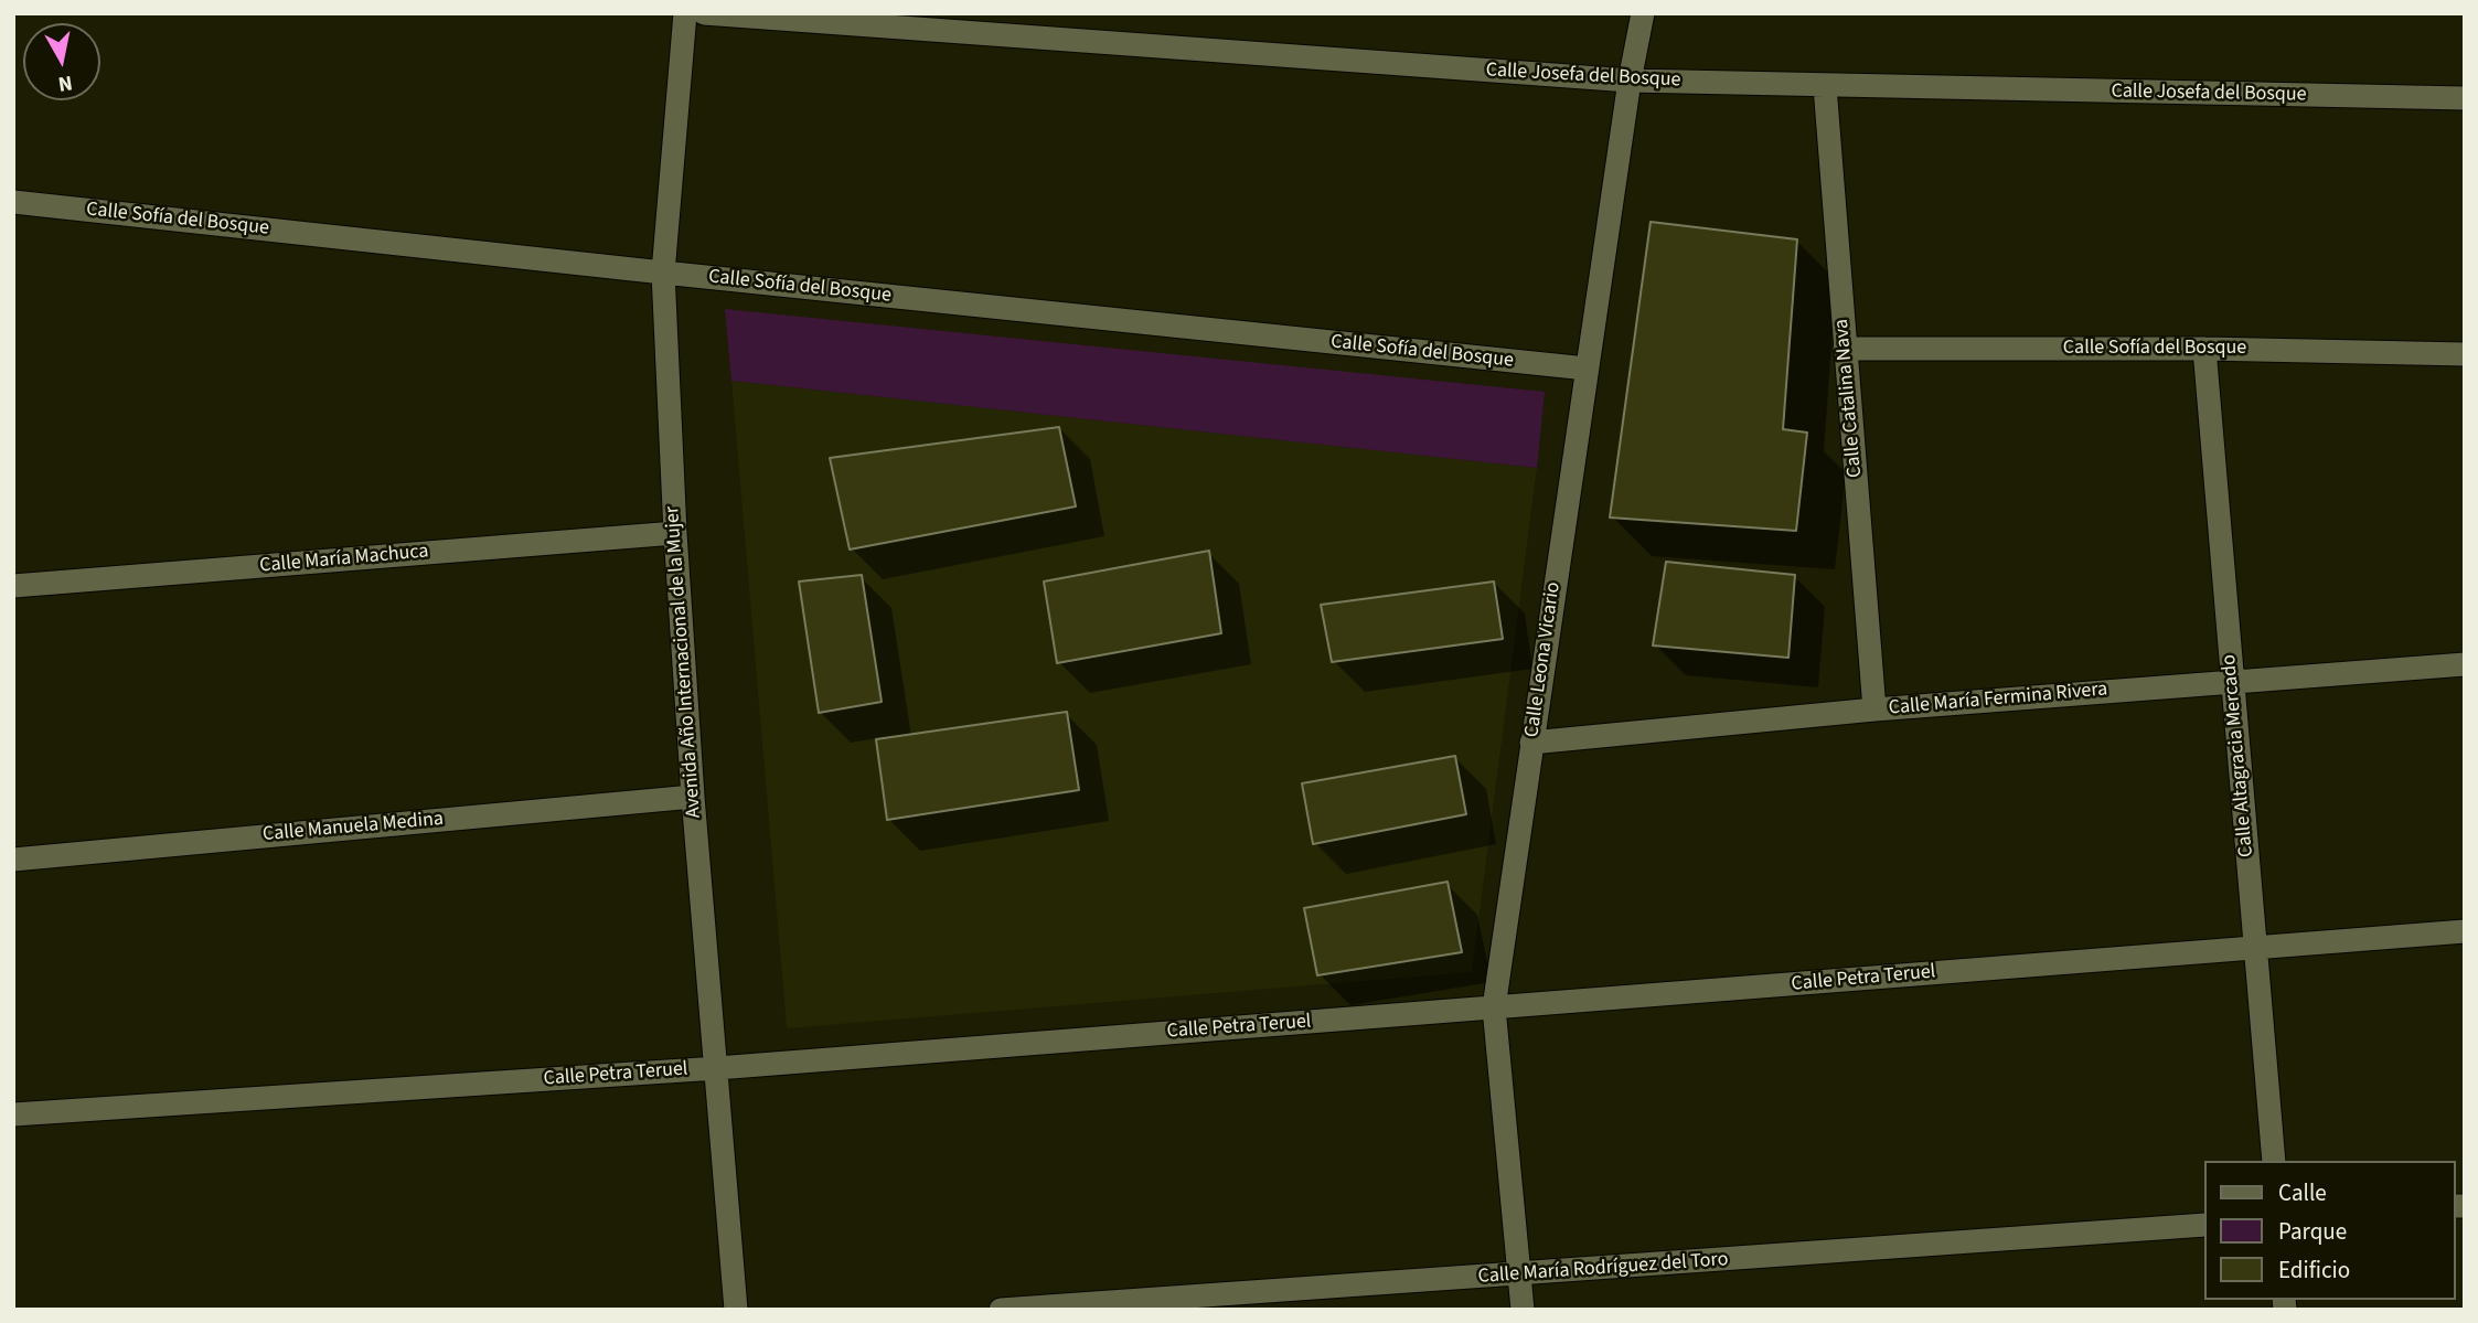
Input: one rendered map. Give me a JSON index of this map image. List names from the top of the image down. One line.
{"streets":{"street":["Calle Josefa del Bosque","Calle Sofía del Bosque","Calle Catalina Nava","Calle María Machuca","Calle Leona Vicario","Avenida Año Internacional de la Mujer","Calle María Fermina Rivera","Calle Altagracia Mercado","Calle Manuela Medina","Calle Petra Teruel","Calle María Rodríguez del Toro"]},"crossings":[["Calle Josefa del Bosque","Calle Catalina Nava"],["Calle Josefa del Bosque","Calle Leona Vicario"],["Calle Sofía del Bosque","Calle Catalina Nava"],["Calle Sofía del Bosque","Calle Leona Vicario"],["Calle Sofía del Bosque","Avenida Año Internacional de la Mujer"],["Calle Sofía del Bosque","Calle Altagracia Mercado"],["Calle Catalina Nava","Calle María Fermina Rivera"],["Calle María Machuca","Avenida Año Internacional de la Mujer"],["Calle Leona Vicario","Calle María Fermina Rivera"],["Calle Leona Vicario","Calle Petra Teruel"],["Calle Leona Vicario","Calle María Rodríguez del Toro"],["Avenida Año Internacional de la Mujer","Calle Manuela Medina"],["Avenida Año Internacional de la Mujer","Calle Petra Teruel"],["Calle María Fermina Rivera","Calle Altagracia Mercado"],["Calle Altagracia Mercado","Calle Petra Teruel"]],"legend":["Calle","Parque","Edificio"],"north":"bottom"}
